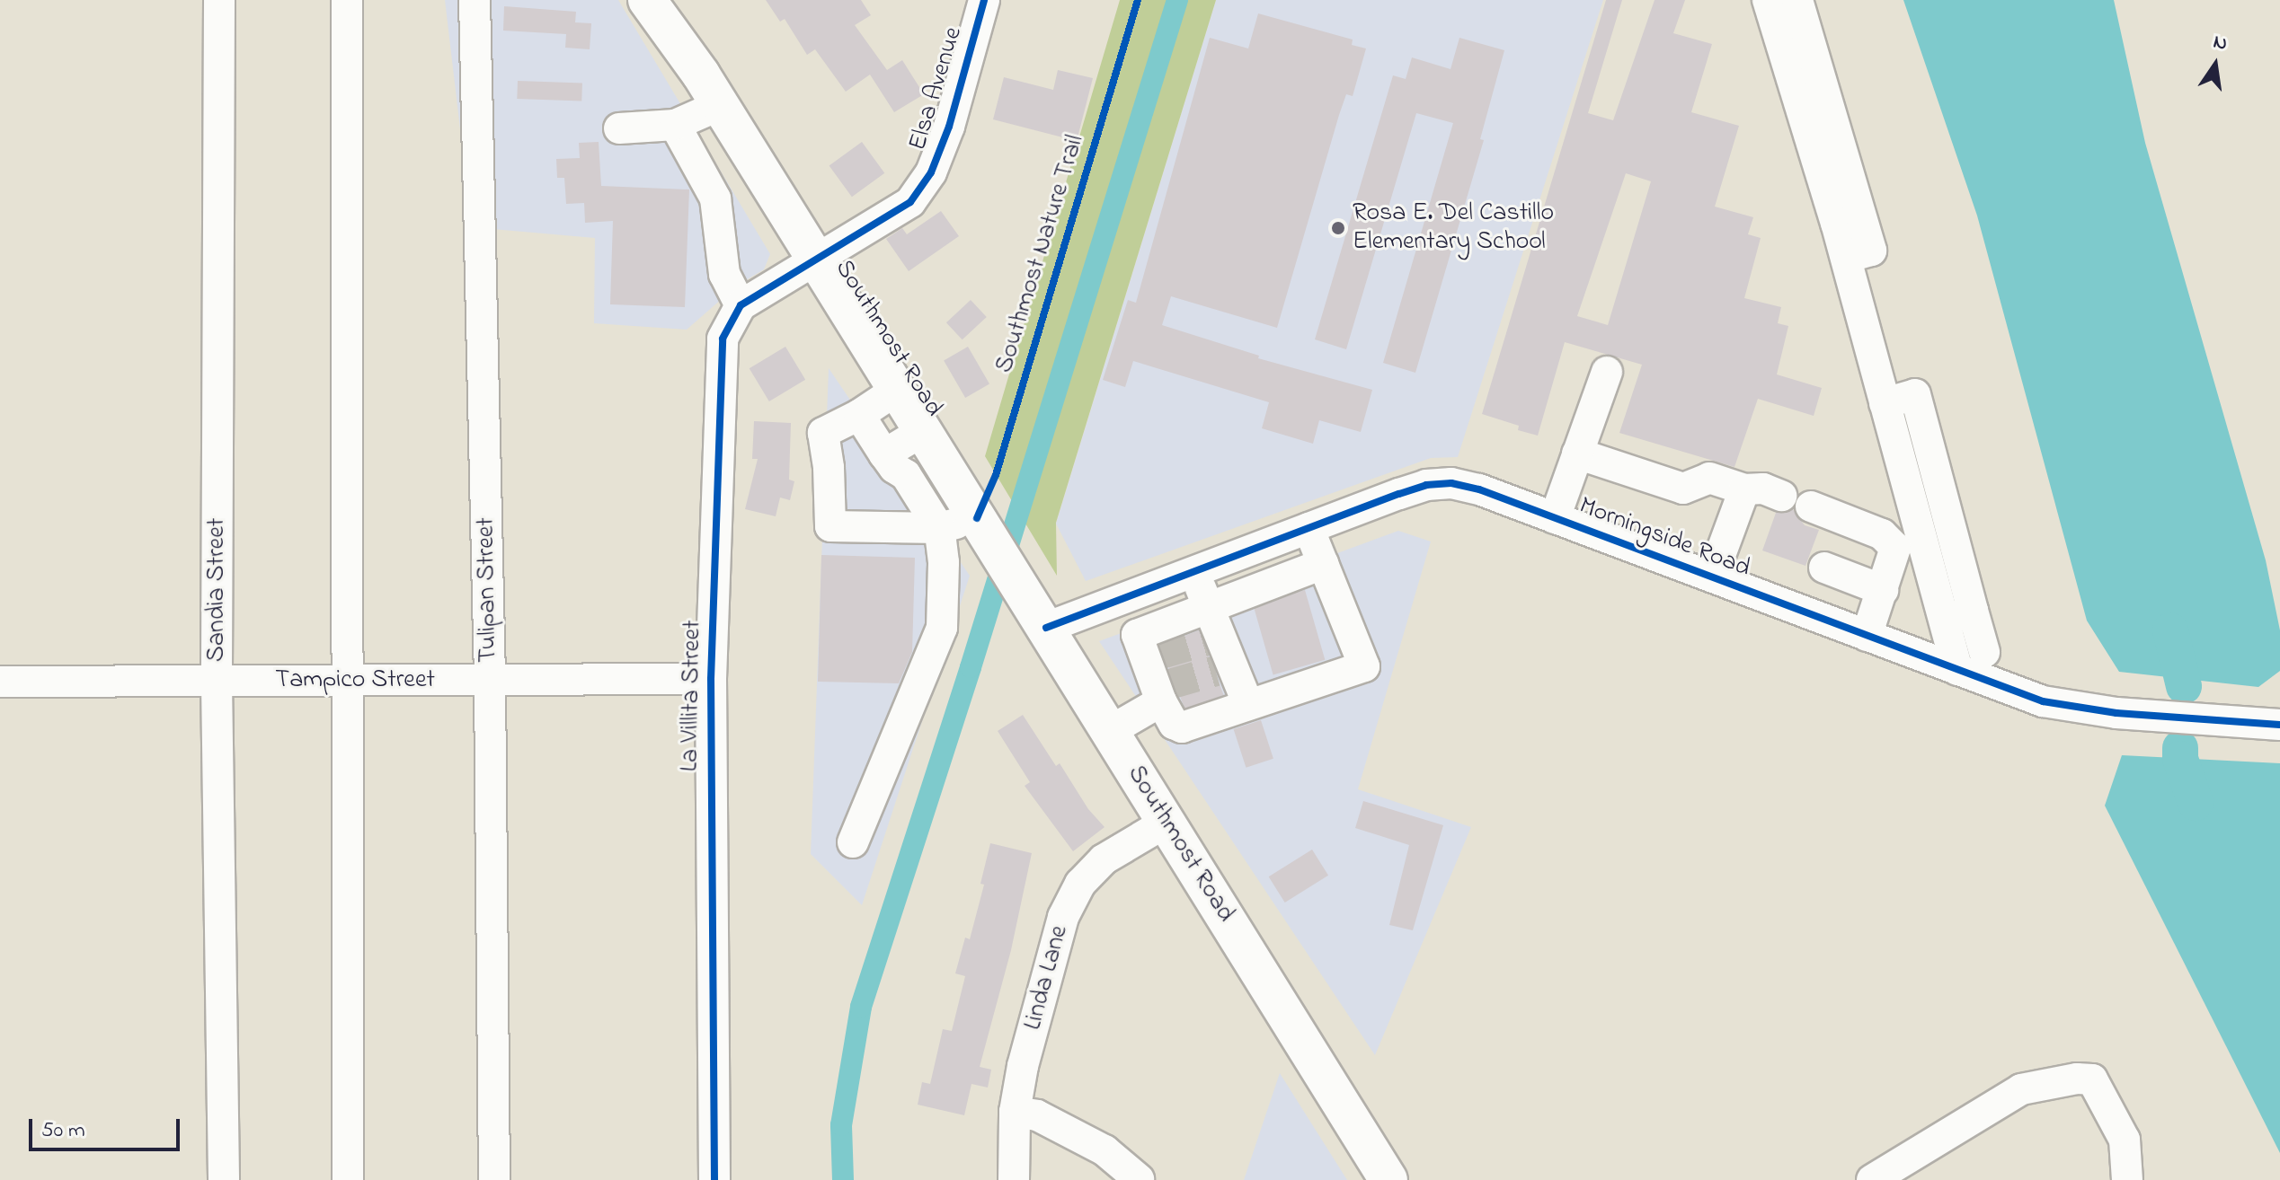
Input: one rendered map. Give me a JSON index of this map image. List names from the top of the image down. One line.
{"streets":{"main road":["Southmost Road"],"street":["Elsa Avenue","Morningside Road","Sandia Street","Tulipan Street","Tampico Street","La Villita Street","Linda Lane"],"cycle path":["Southmost Nature Trail"]},"crossings":[["Elsa Avenue","Southmost Road"],["Southmost Road","Morningside Road"],["Southmost Road","Linda Lane"],["Sandia Street","Tampico Street"],["Tulipan Street","Tampico Street"],["Tampico Street","La Villita Street"]],"places":["Rosa E. Del Castillo Elementary School"],"scale_bar":"50 m","north":"top"}
